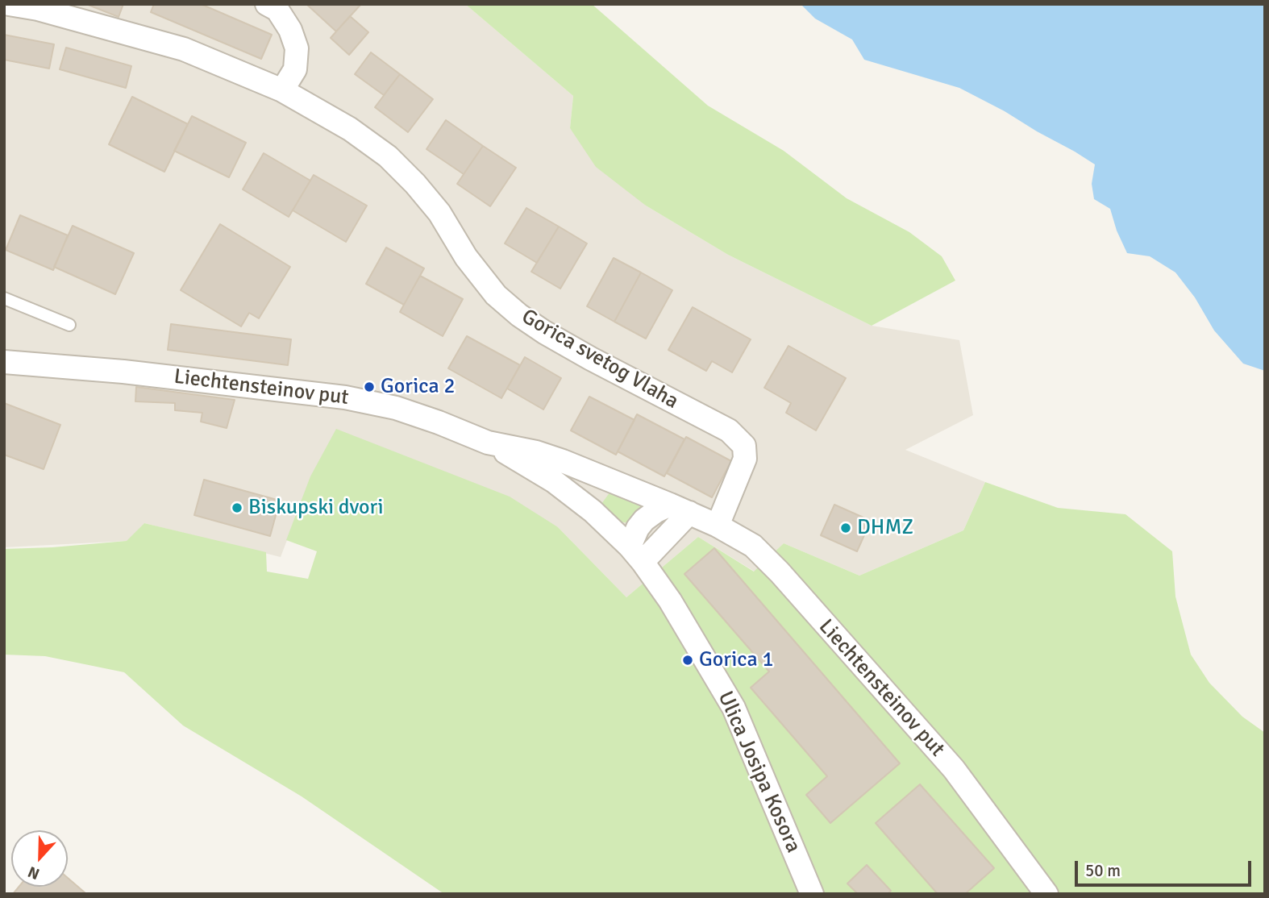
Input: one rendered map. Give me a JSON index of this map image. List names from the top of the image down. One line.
{"streets":{"street":["Gorica svetog Vlaha","Liechtensteinov put","Ulica Josipa Kosora"]},"crossings":[["Gorica svetog Vlaha","Liechtensteinov put"],["Liechtensteinov put","Ulica Josipa Kosora"]],"places":["Gorica 2","Biskupski dvori","DHMZ","Gorica 1"],"scale_bar":"50 m","north":"bottom"}
